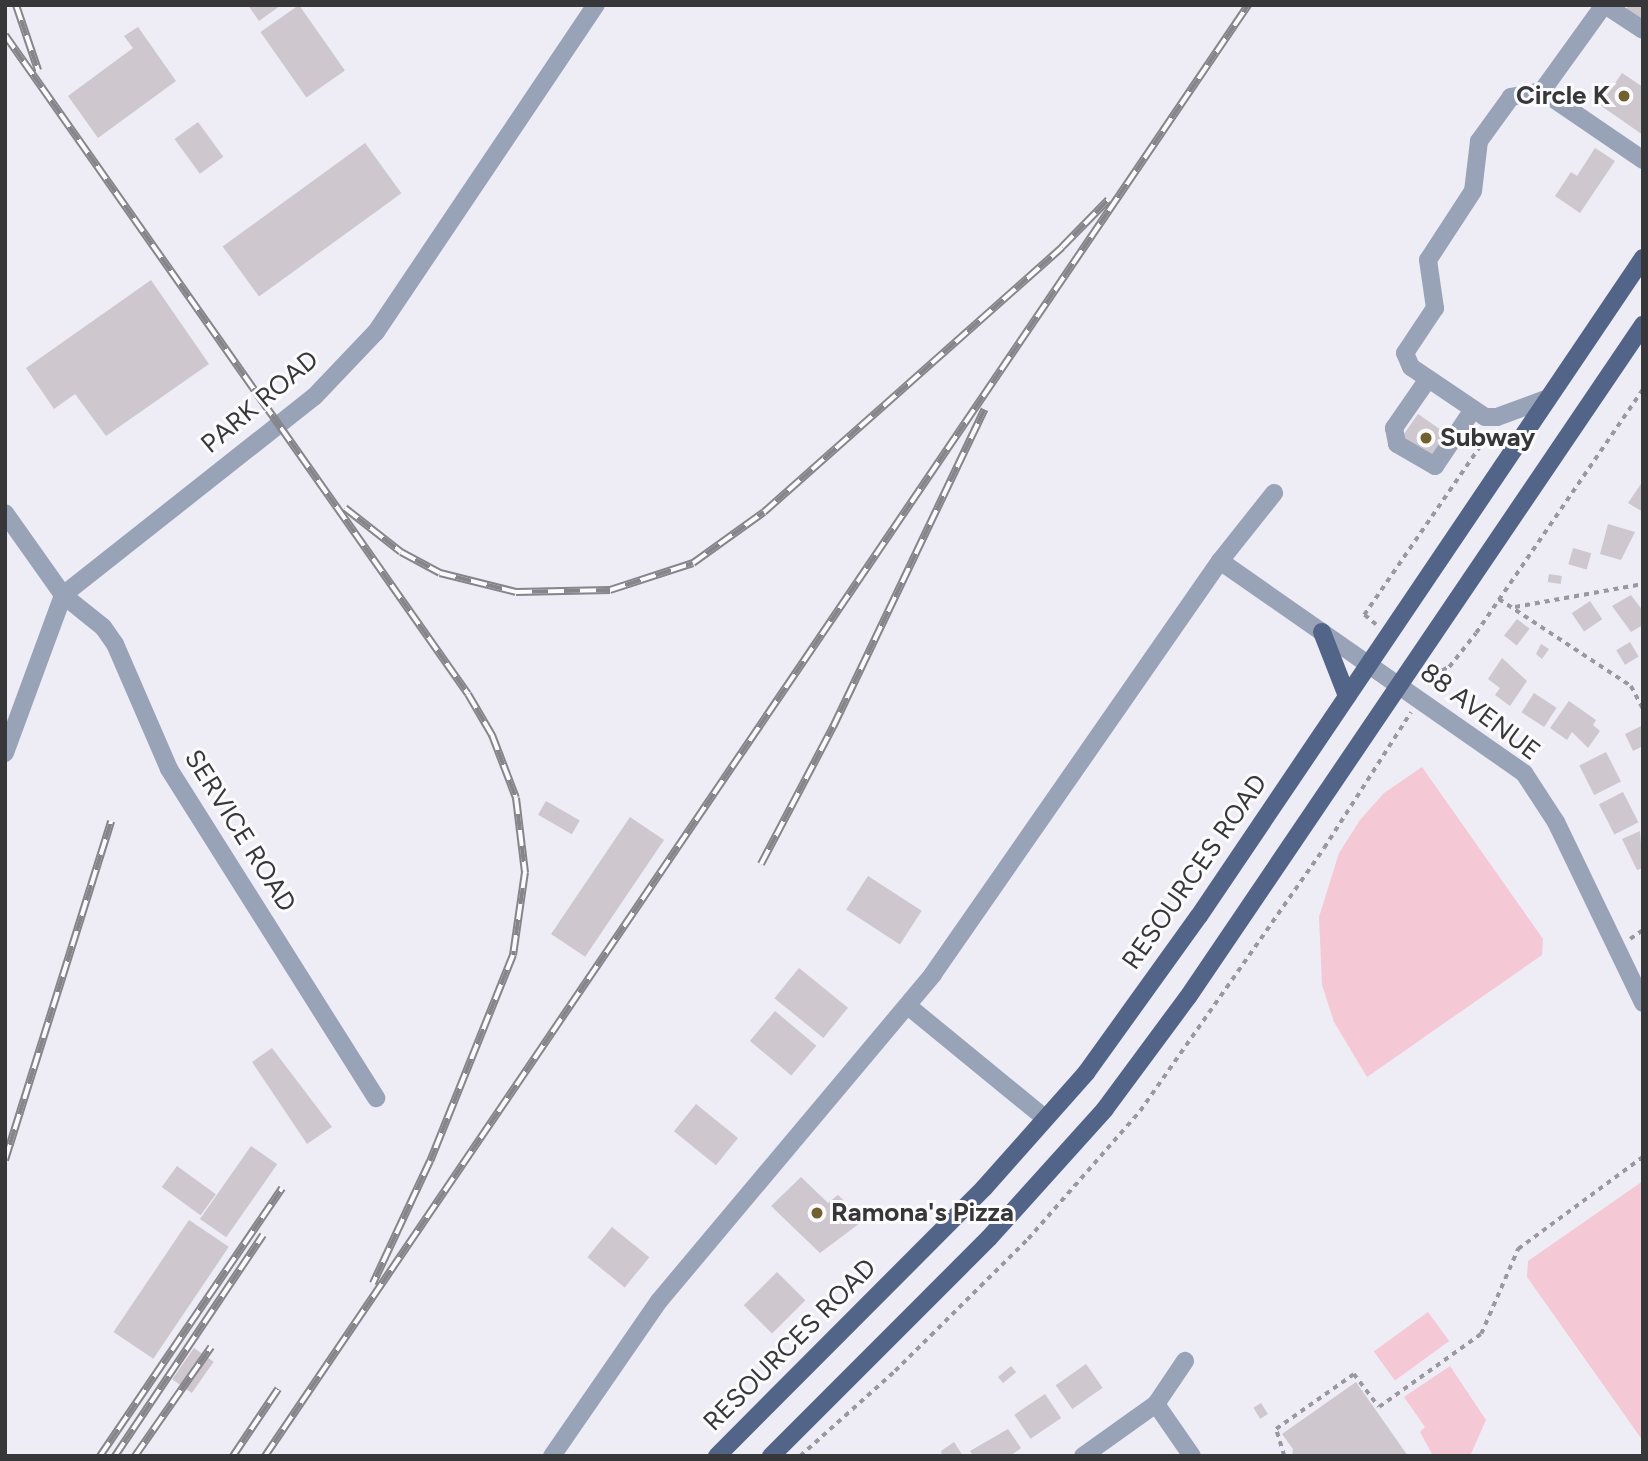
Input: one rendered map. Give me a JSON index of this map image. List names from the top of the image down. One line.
{"streets":{"main road":["RESOURCES ROAD"],"street":["PARK ROAD","88 AVENUE","SERVICE ROAD"]},"crossings":[["PARK ROAD","SERVICE ROAD"],["88 AVENUE","RESOURCES ROAD"]],"places":["Circle K","Subway","Ramona's Pizza"]}
